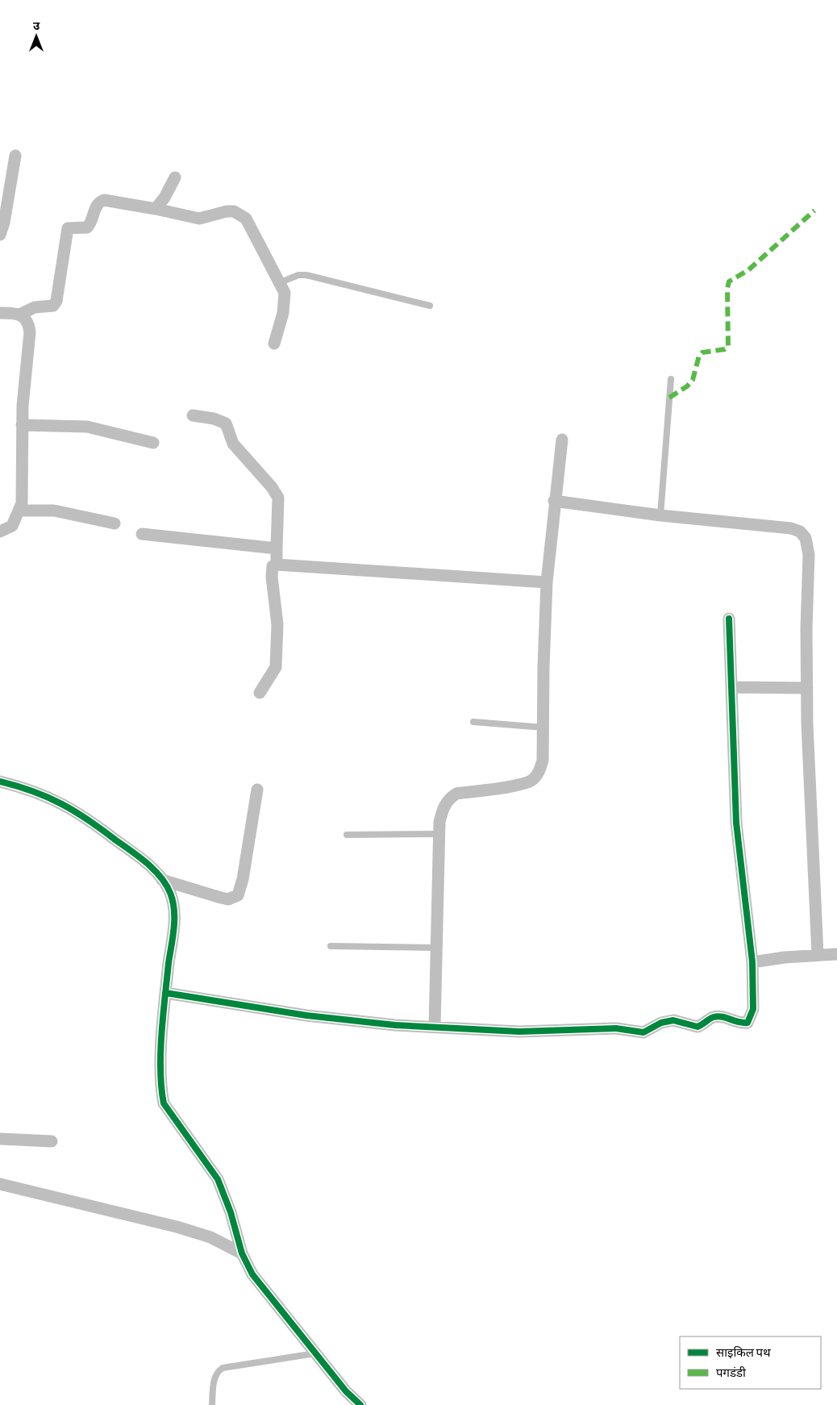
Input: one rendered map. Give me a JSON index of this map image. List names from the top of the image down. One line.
{"legend":["साइकिल पथ","पगडंडी"],"north":"top"}
